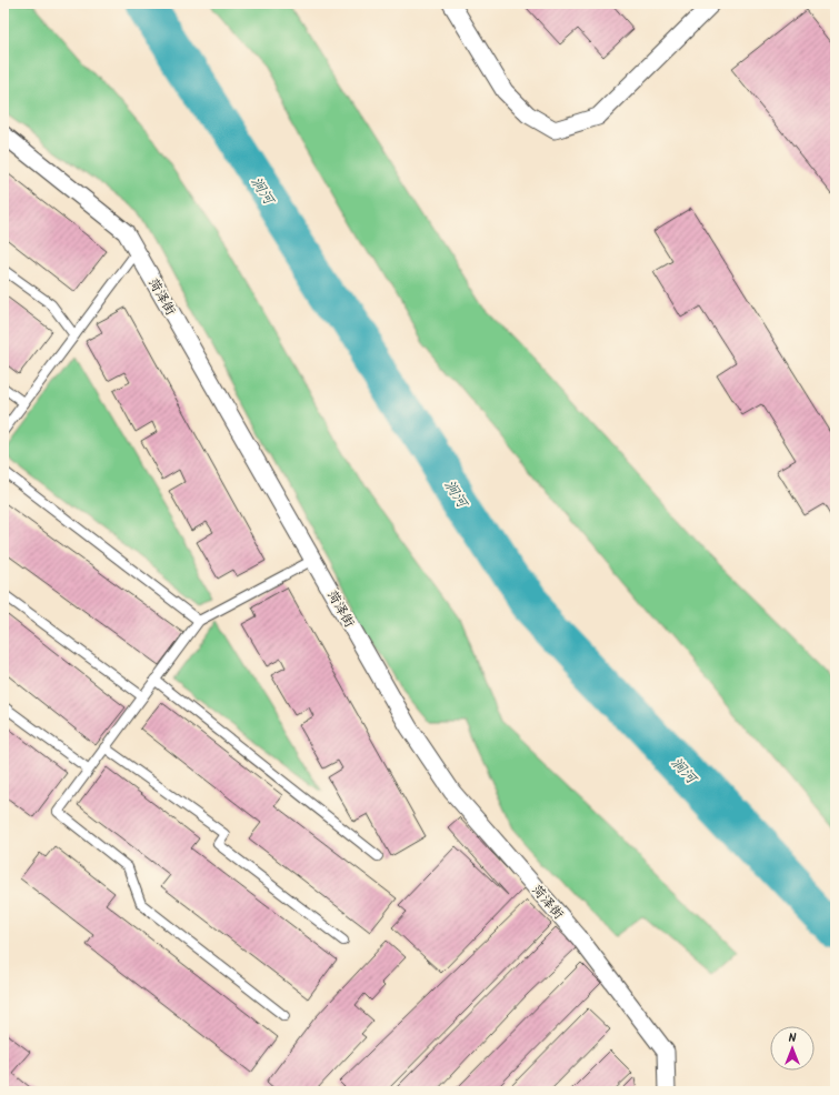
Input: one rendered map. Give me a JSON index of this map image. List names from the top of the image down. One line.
{"streets":{"street":["菏泽街"]},"water":["涧河"],"north":"top"}
